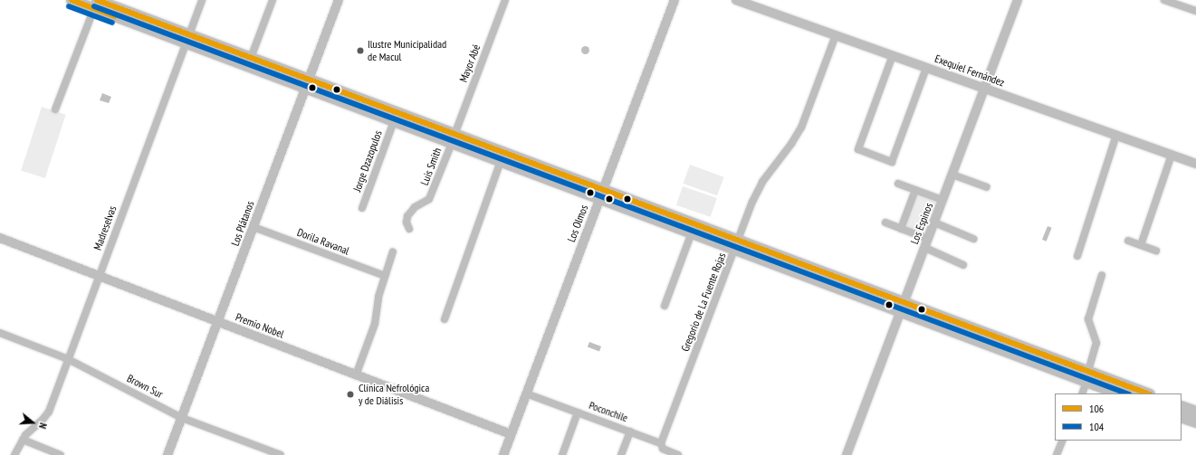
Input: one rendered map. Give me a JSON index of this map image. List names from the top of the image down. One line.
{"streets":{"street":["Mayor Abé","Exequiel Fernández","Jorge Dzazopulos","Luis Smith","Los Plátanos","Los Olmos","Los Espinos","Madreselvas","Dorila Ravanal","Gregorio de La Fuente Rojas","Premio Nobel","Brown Sur","Poconchile"]},"crossings":[["Mayor Abé","Luis Smith"],["Exequiel Fernández","Los Espinos"],["Exequiel Fernández","Gregorio de La Fuente Rojas"],["Los Plátanos","Dorila Ravanal"],["Los Plátanos","Premio Nobel"],["Los Plátanos","Brown Sur"],["Los Olmos","Premio Nobel"],["Los Olmos","Poconchile"],["Madreselvas","Premio Nobel"],["Madreselvas","Brown Sur"],["Gregorio de La Fuente Rojas","Poconchile"]],"places":["Ilustre Municipalidad de Macul","Clínica Nefrológica y de Diálisis"],"lines":["transit line 106","transit line 104"],"legend":["106","104"],"north":"right"}
